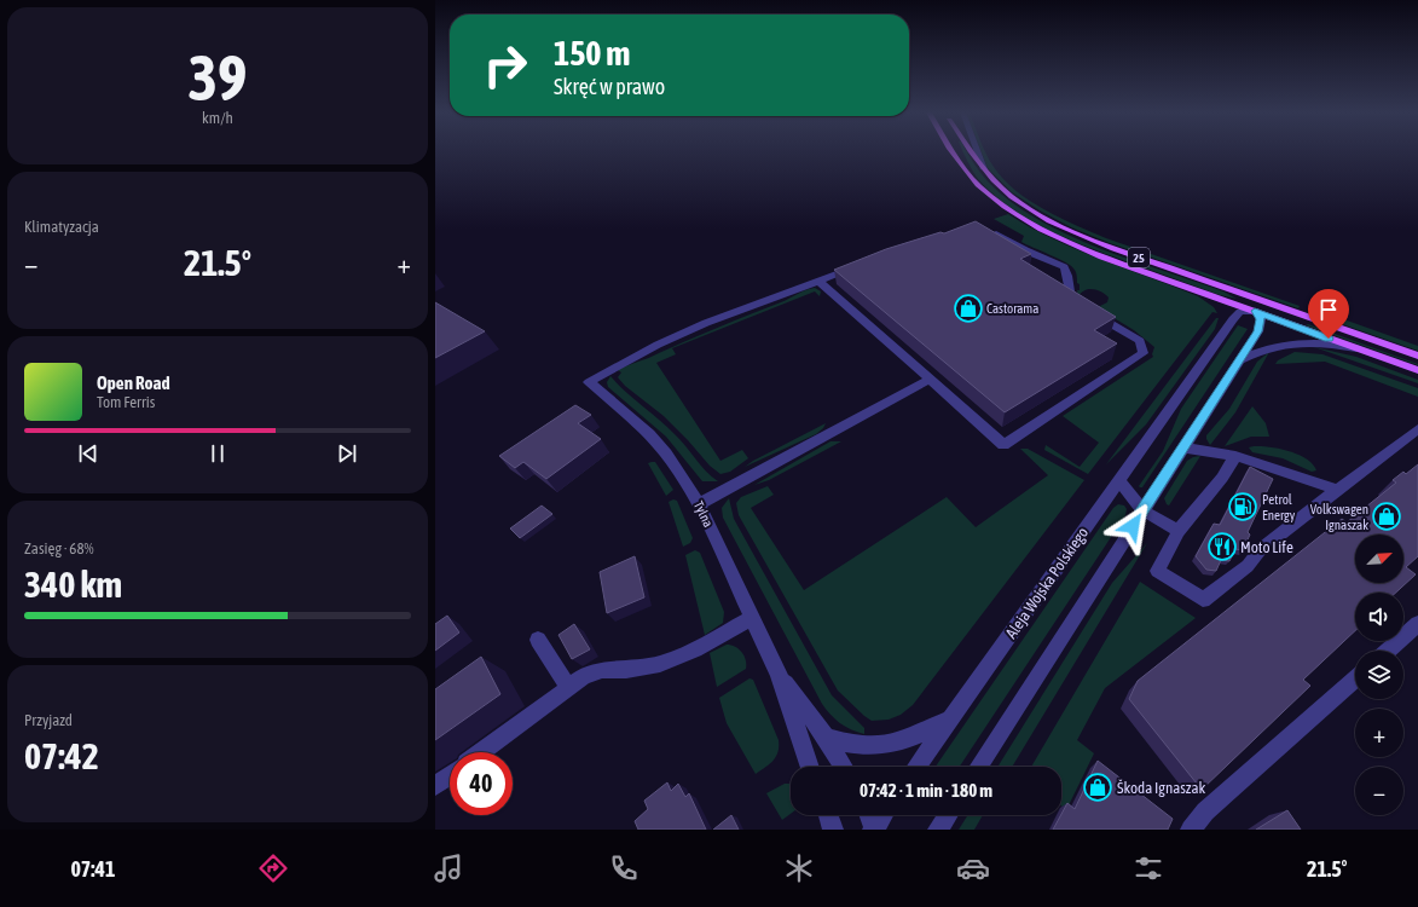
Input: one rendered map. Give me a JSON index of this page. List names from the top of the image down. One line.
{"streets":{"main road":["25"],"street":["Tylna","Aleja Wojska Polskiego"]},"crossings":[["25","Aleja Wojska Polskiego"]],"places":{"shop":["Castorama","Volkswagen Ignaszak","Škoda Ignaszak"],"fuel station":["Petrol Energy"],"restaurant":["Moto Life"]},"north":"top right","page":{"tile":[["39","km/h"],"Klimatyzacja",["Zasięg · 68%","340 km"],["Przyjazd","07:42"]],"turn":["150 m","Skręć w prawo"],"heat":["−","21.5°","+"],"song":["Open Road","Tom Ferris"],"map_buttons":["+","−"],"limit":"40","trip":"07:42 · 1 min · 180 m","tabs":["07:41","21.5°"]}}
